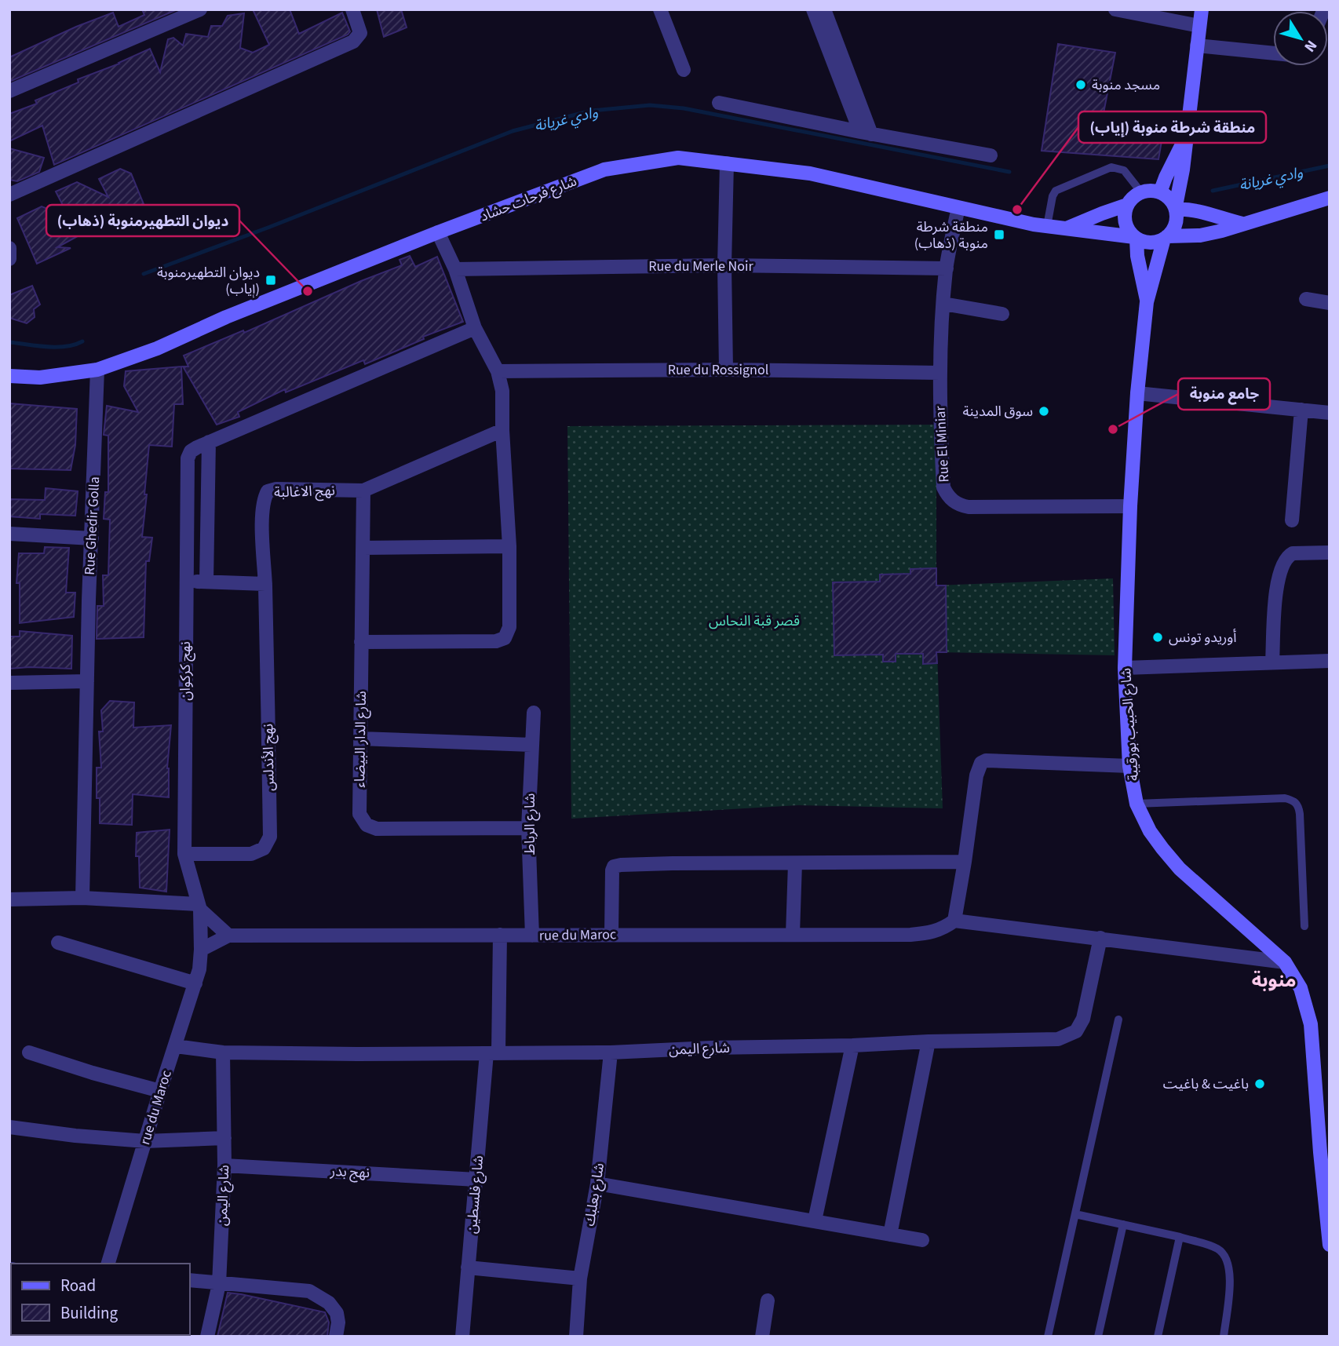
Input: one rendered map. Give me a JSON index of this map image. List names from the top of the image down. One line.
{"streets":{"street":["شارع فرحات حشاد","Rue du Merle Noir","Rue du Rossignol","Rue El Miniar","نهج الاغالبة","Rue Ghedir Golla","نهج كركوان","شارع الحبيب بورقيبة","شارع الدار البيضاء","نهج الأندلس","شارع الرباط","rue du Maroc","شارع اليمن","نهج بدر","شارع فلسطين","شارع بعلبك"]},"crossings":[["شارع فرحات حشاد","Rue El Miniar"],["شارع فرحات حشاد","Rue Ghedir Golla"],["شارع فرحات حشاد","شارع الحبيب بورقيبة"],["Rue du Merle Noir","Rue El Miniar"],["Rue du Rossignol","Rue El Miniar"],["Rue El Miniar","شارع الحبيب بورقيبة"],["نهج الاغالبة","شارع الدار البيضاء"],["نهج الاغالبة","نهج الأندلس"],["نهج كركوان","نهج الأندلس"],["نهج كركوان","rue du Maroc"],["شارع الدار البيضاء","شارع الرباط"],["شارع الرباط","rue du Maroc"],["rue du Maroc","شارع اليمن"],["rue du Maroc","شارع فلسطين"],["شارع اليمن","نهج بدر"],["شارع اليمن","شارع فلسطين"],["شارع اليمن","شارع بعلبك"],["نهج بدر","شارع فلسطين"]],"districts":["منوبة"],"water":["وادي غريانة"],"parks":["قصر قبة النحاس"],"places":{"other":["مسجد منوبة","منطقة شرطة منوبة (إياب)","ديوان التطهيرمنوبة (ذهاب)","سوق المدينة","جامع منوبة","أوريدو تونس","باغيت & باغيت"],"transit":["منطقة شرطة منوبة (ذهاب)","ديوان التطهيرمنوبة (إياب)"]},"legend":["Road","Building"],"north":"bottom right"}
